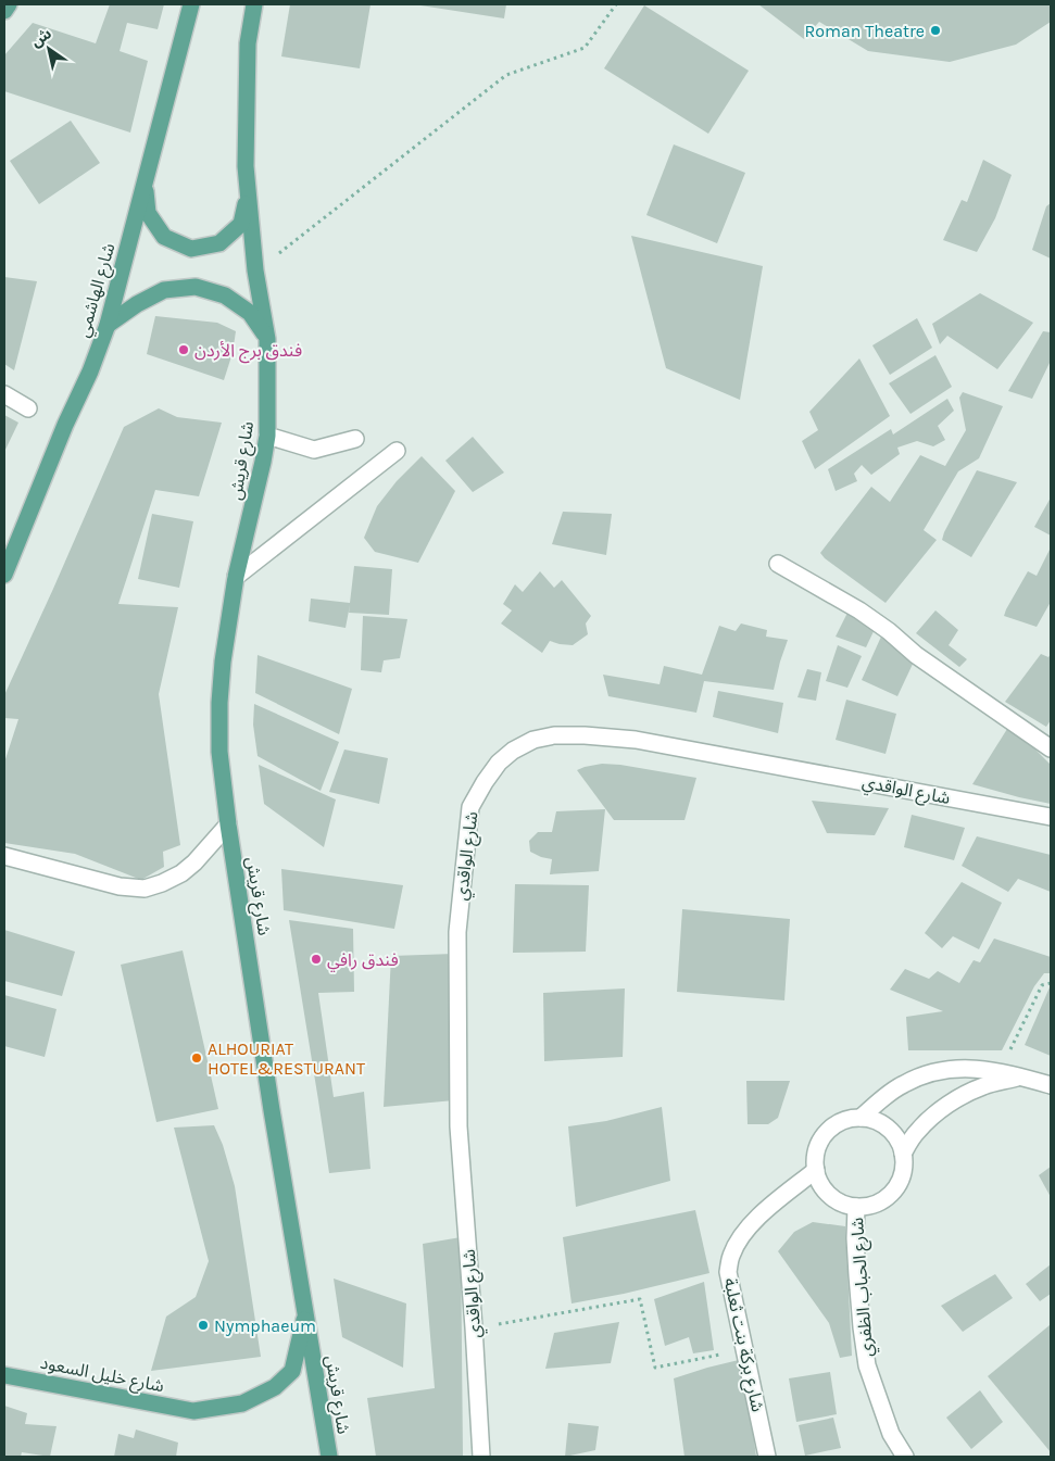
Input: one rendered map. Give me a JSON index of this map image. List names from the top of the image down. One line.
{"streets":{"main road":["شارع الهاشمي","شارع قريش","شارع خليل السعود"],"street":["شارع الواقدي","شارع الحباب الظفري","شارع بركة بنت ثعلبة"]},"crossings":[["شارع قريش","شارع خليل السعود"],["شارع الحباب الظفري","شارع بركة بنت ثعلبة"]],"places":["Roman Theatre","فندق برج الأردن","فندق رافي","ALHOURIAT HOTEL&RESTURANT","Nymphaeum"],"north":"top left"}
